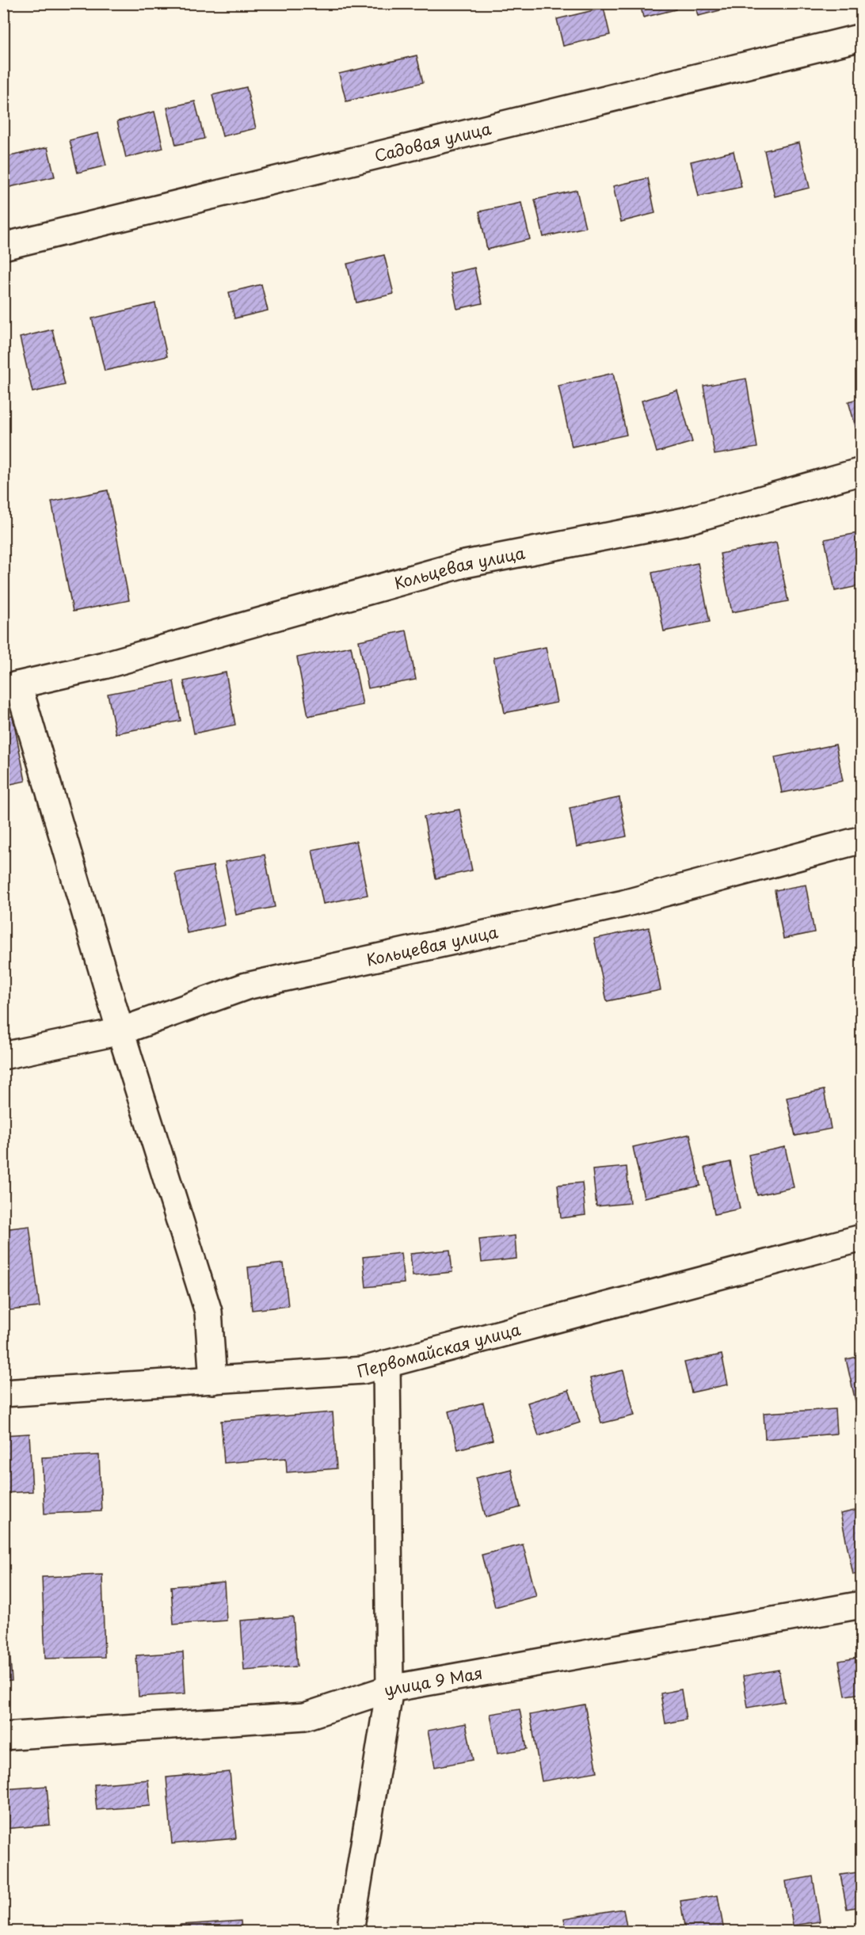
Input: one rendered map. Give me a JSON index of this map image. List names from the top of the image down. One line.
{"streets":{"street":["Садовая улица","Кольцевая улица","Первомайская улица","улица 9 Мая"]}}
